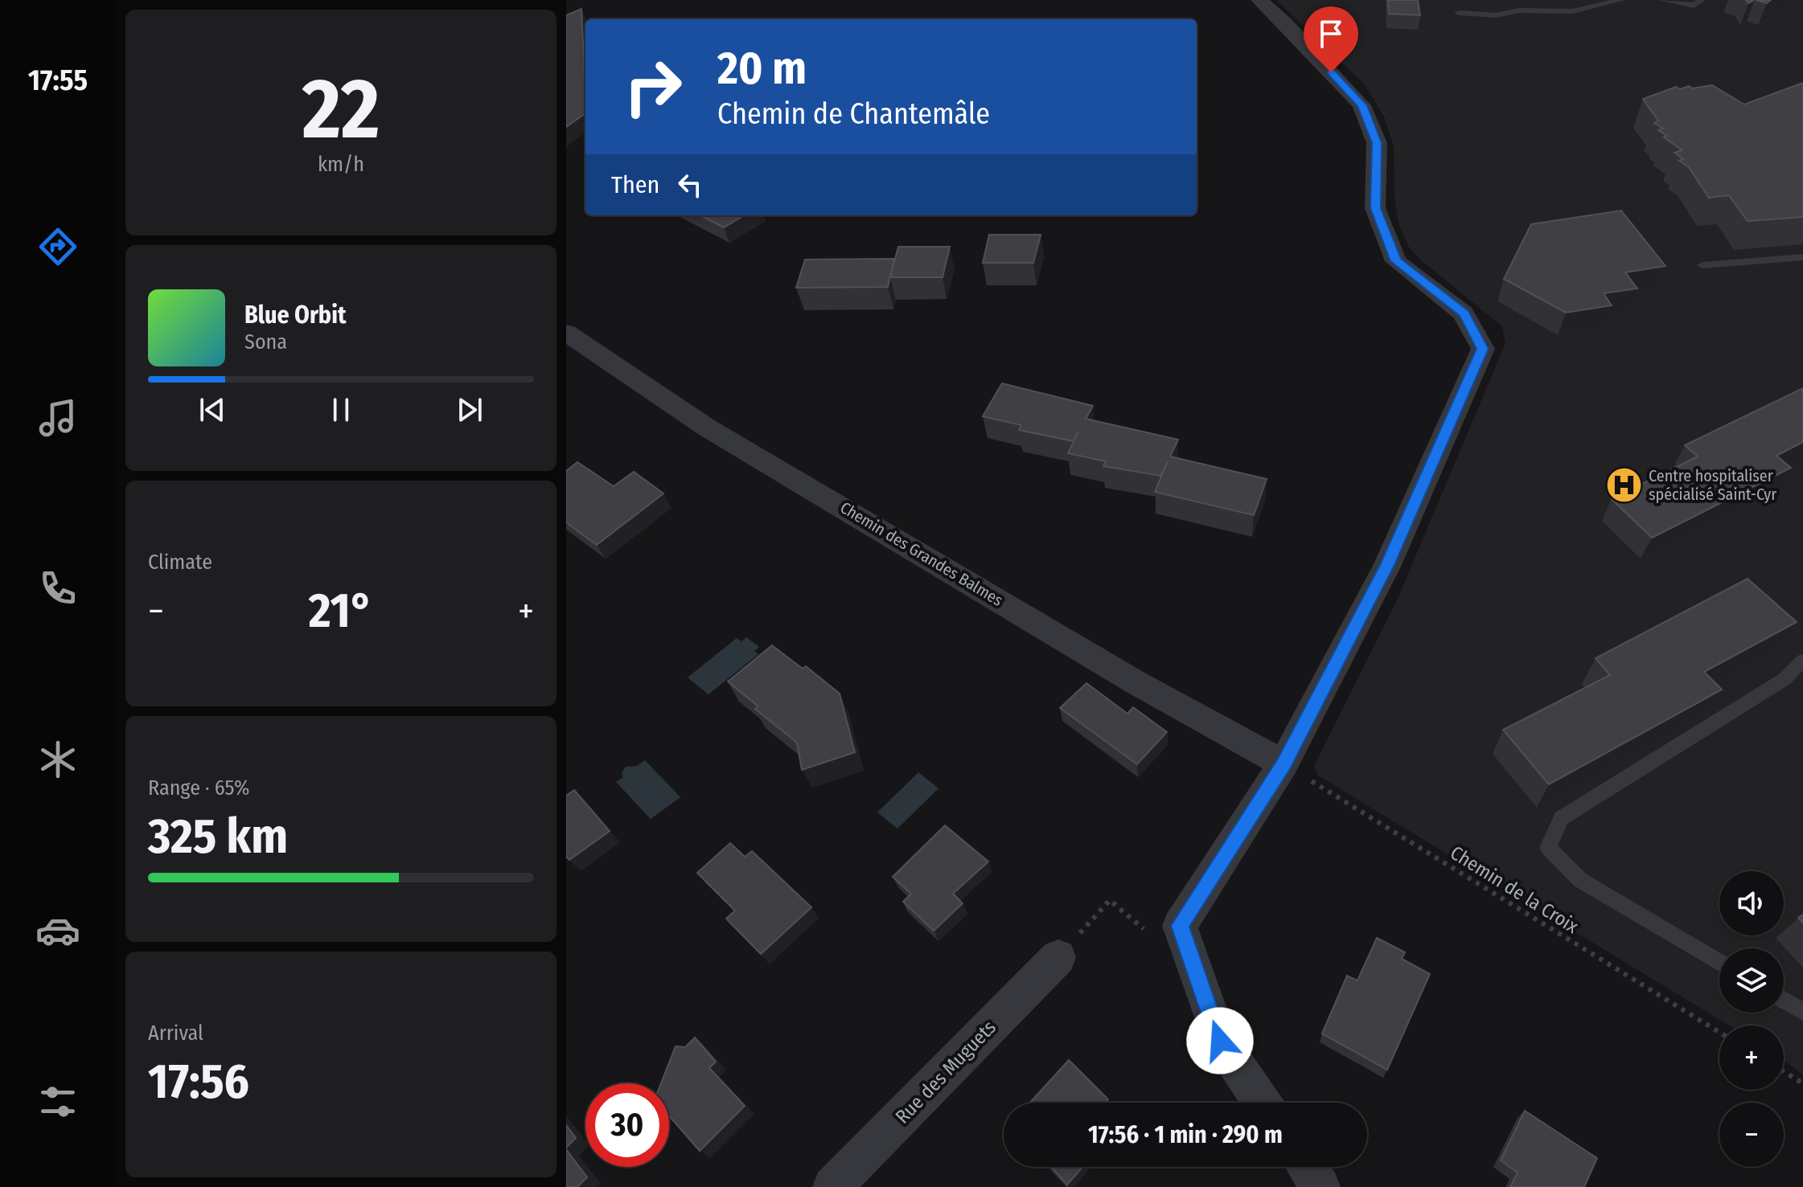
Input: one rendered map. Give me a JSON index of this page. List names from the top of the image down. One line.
{"streets":{"street":["Chemin des Grandes Balmes","Rue des Muguets"],"path":["Chemin de la Croix"]},"crossings":[["Chemin des Grandes Balmes","Chemin de la Croix"]],"places":{"hospital":["Centre hospitaliser spécialisé Saint-Cyr"]},"page":{"tabs":"17:55","tile":[["22","km/h"],"Climate",["Range · 65%","325 km"],["Arrival","17:56"]],"turn":["20 m","Chemin de Chantemâle"],"then":"Then","song":["Blue Orbit","Sona"],"heat":["−","21°","+"],"map_buttons":["+","−"],"limit":"30","trip":"17:56 · 1 min · 290 m"}}
